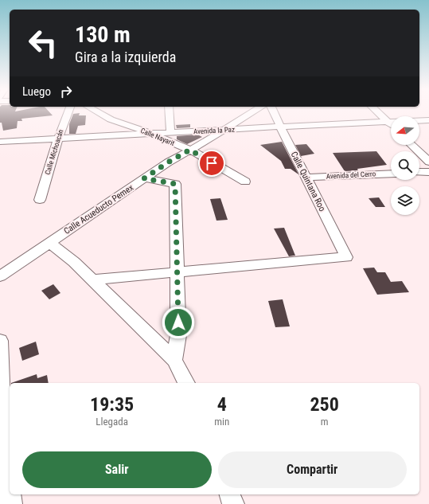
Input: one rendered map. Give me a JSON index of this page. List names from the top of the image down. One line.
{"streets":{"street":["Avenida la Paz","Calle Nayarit","Calle Michoacán","Avenida del Cerro","Calle Quintana Roo","Calle Acueducto Pemex"]},"crossings":[["Avenida la Paz","Calle Nayarit"],["Avenida la Paz","Calle Michoacán"],["Avenida la Paz","Calle Quintana Roo"],["Avenida la Paz","Calle Acueducto Pemex"],["Calle Nayarit","Calle Acueducto Pemex"],["Avenida del Cerro","Calle Quintana Roo"]],"north":"left","page":{"turn":["130 m","Gira a la izquierda"],"then":"Luego","eta":["19:35","Llegada","4","min","250","m"],"buttons":["Salir","Compartir"]}}
